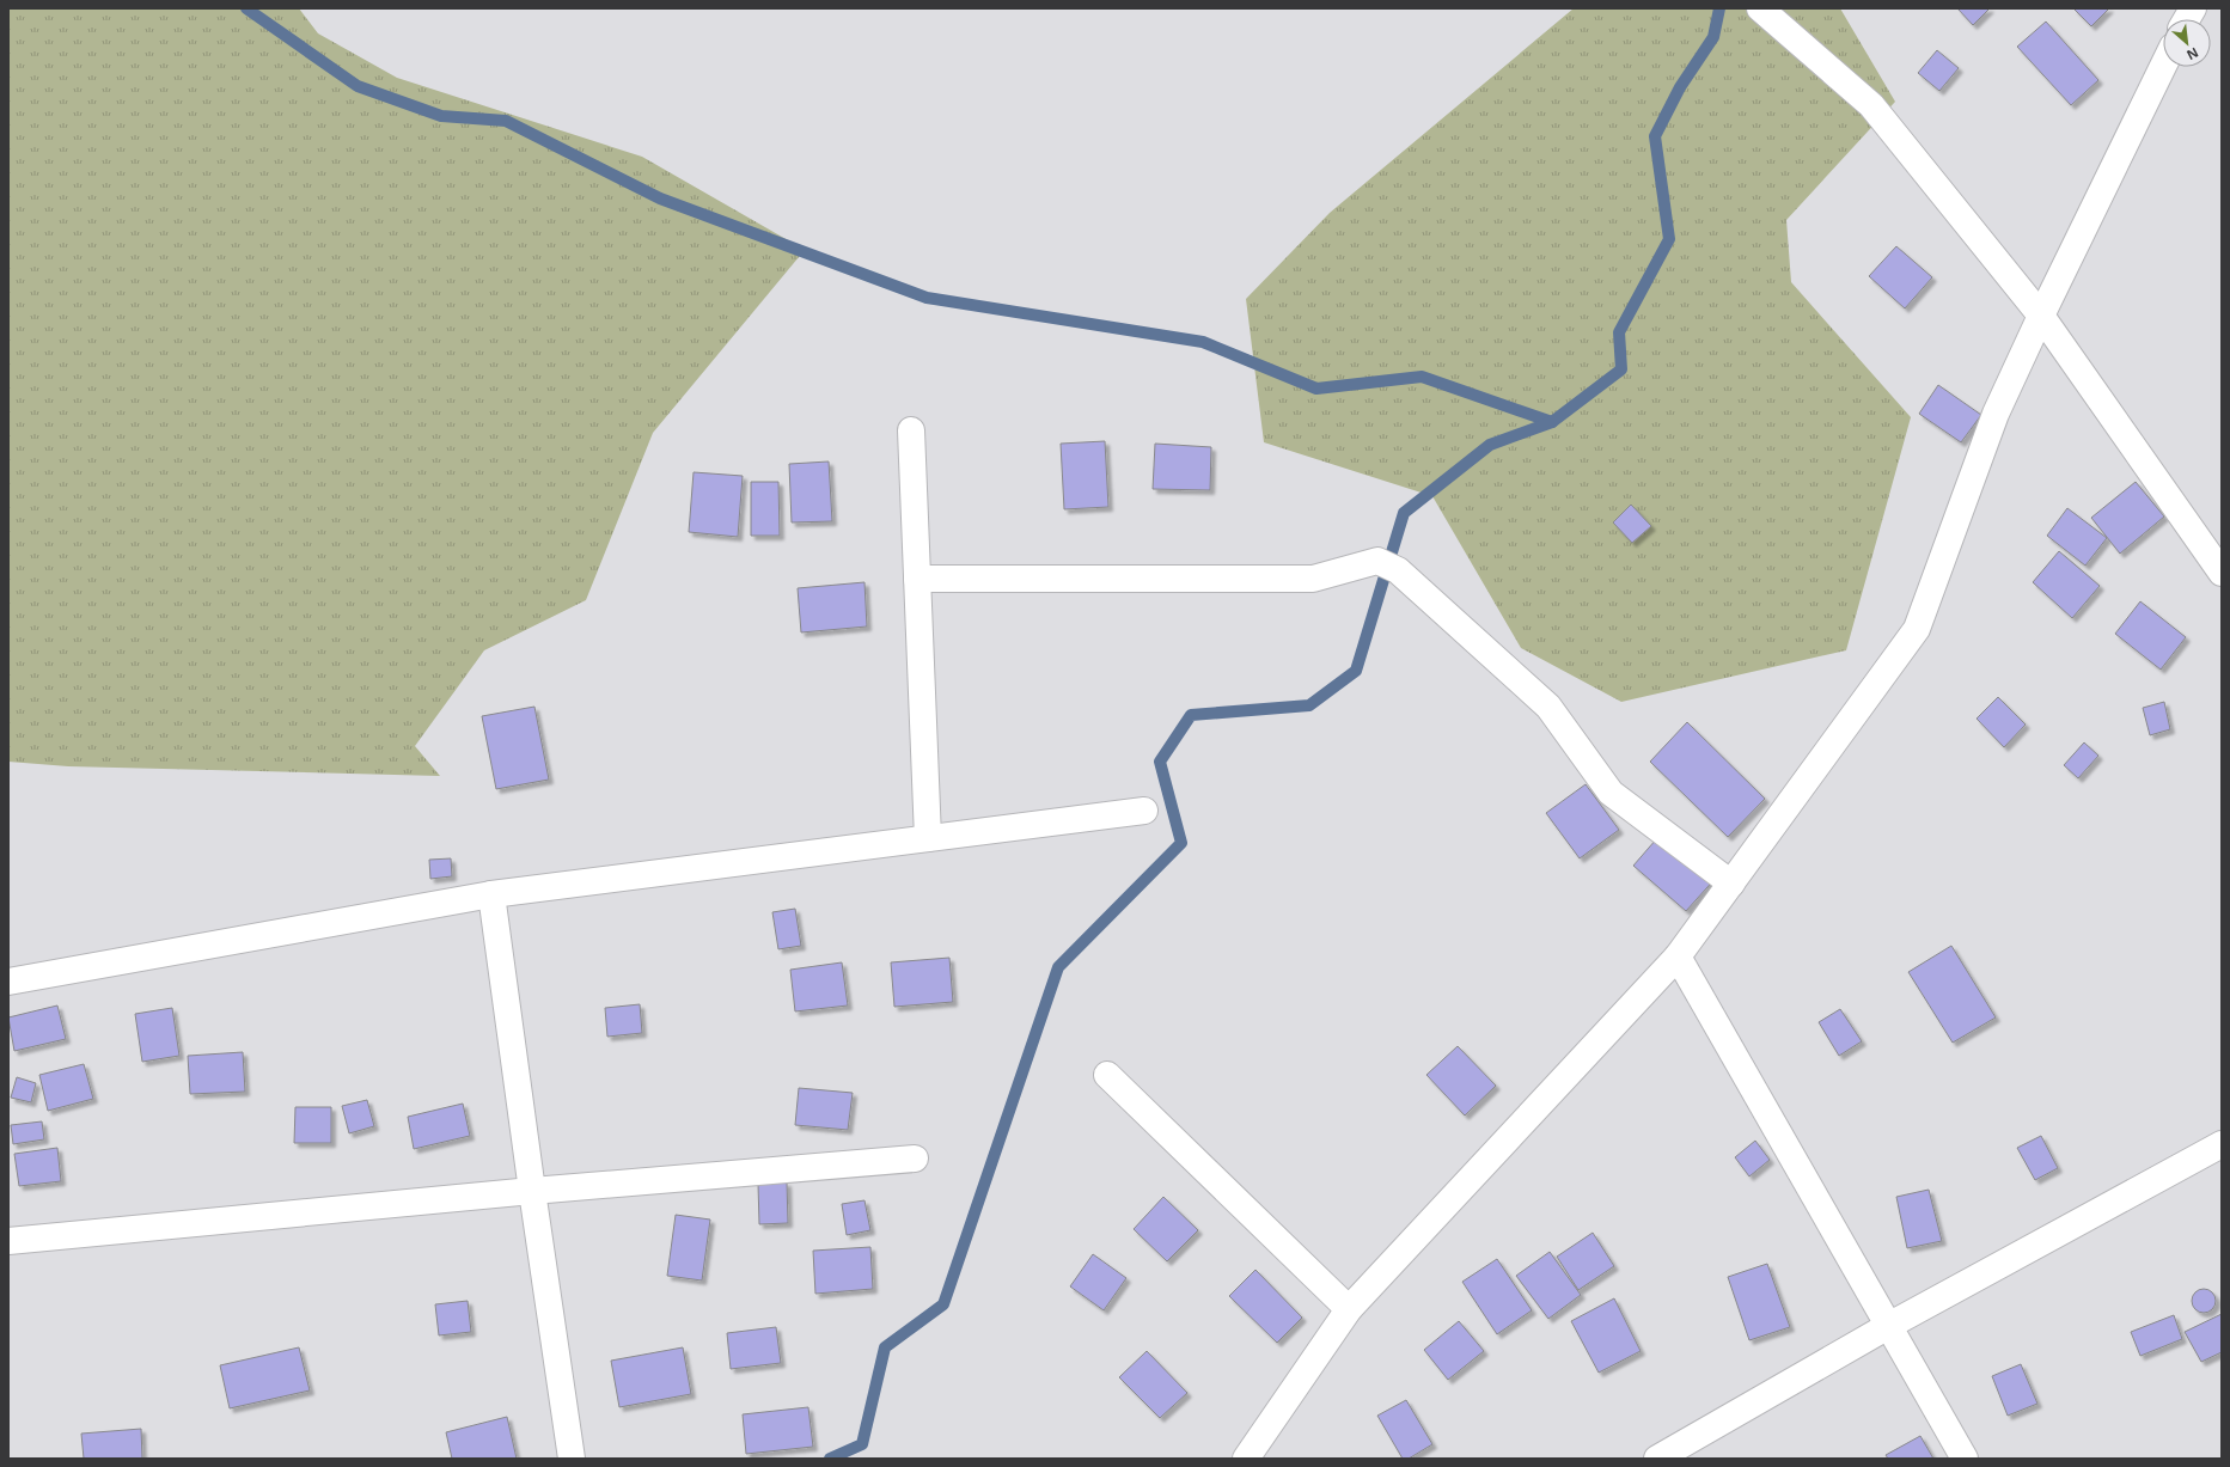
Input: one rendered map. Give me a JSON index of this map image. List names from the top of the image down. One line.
{"north":"bottom right"}
